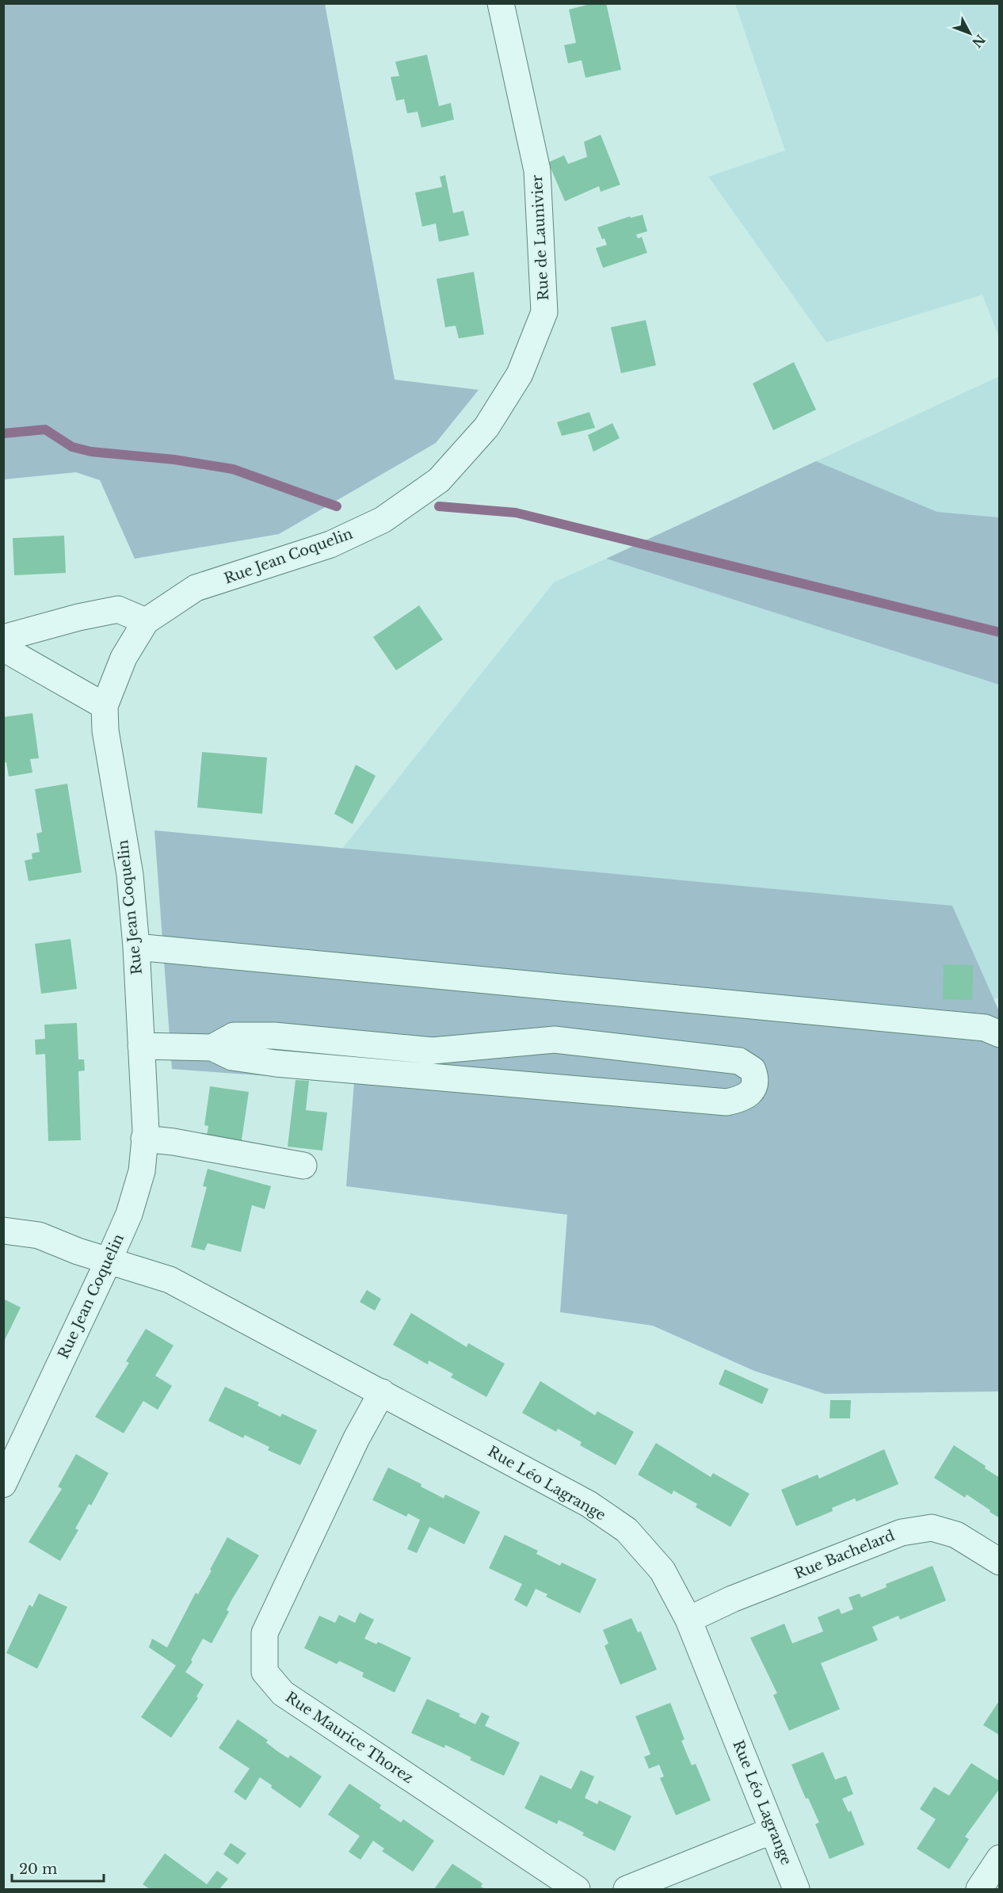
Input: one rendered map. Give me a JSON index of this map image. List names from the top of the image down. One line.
{"streets":{"street":["Rue de Launivier","Rue Jean Coquelin","Rue Léo Lagrange","Rue Bachelard","Rue Maurice Thorez"]},"crossings":[["Rue de Launivier","Rue Jean Coquelin"],["Rue Jean Coquelin","Rue Léo Lagrange"],["Rue Léo Lagrange","Rue Bachelard"],["Rue Léo Lagrange","Rue Maurice Thorez"]],"scale_bar":"20 m","north":"bottom right"}
